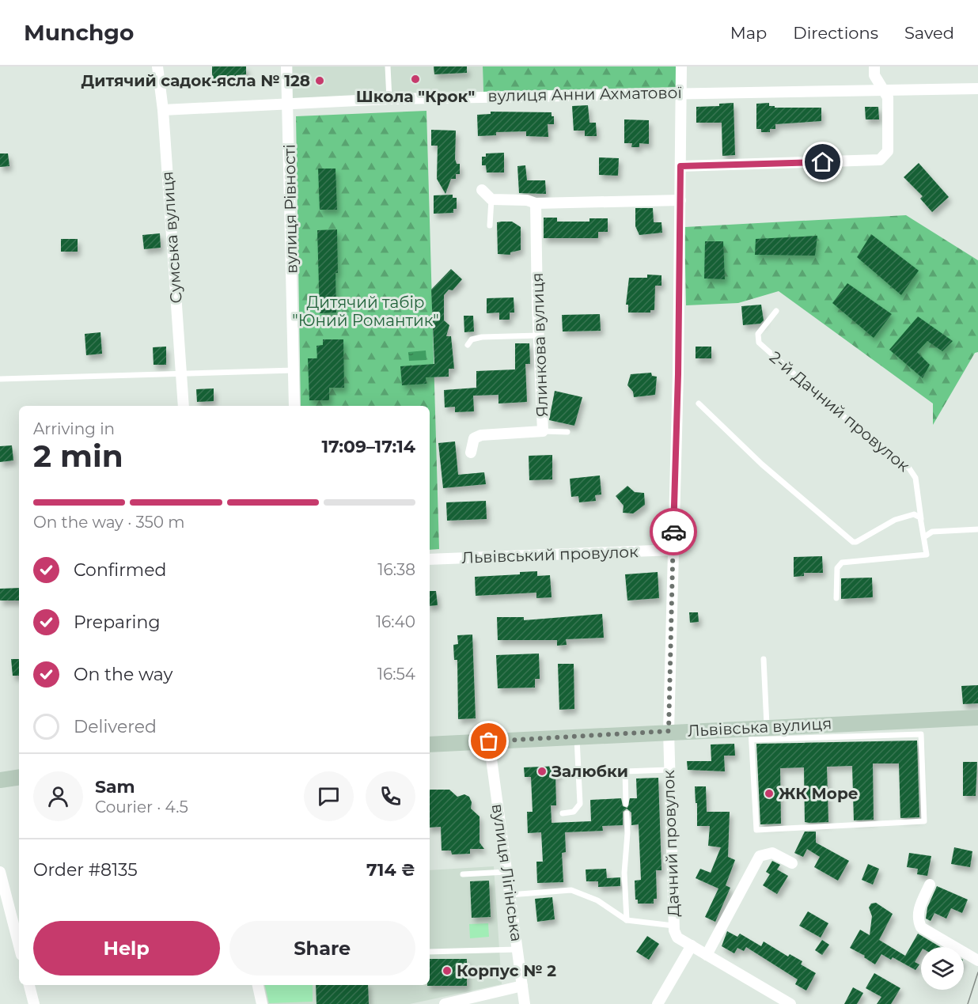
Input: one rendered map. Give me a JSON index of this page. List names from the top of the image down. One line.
{"streets":{"main road":["Львівська вулиця"],"street":["вулиця Анни Ахматової","вулиця Рівності","Сумська вулиця","Ялинкова вулиця","Львівський провулок","Дачний провулок","вулиця Лігінська"],"lane":["2-й Дачний провулок"]},"crossings":[["вулиця Анни Ахматової","вулиця Рівності"],["вулиця Анни Ахматової","Сумська вулиця"],["Львівська вулиця","Дачний провулок"],["Львівська вулиця","вулиця Лігінська"]],"parks":["Дитячий табір \"Юний Романтик\""],"places":["Школа \"Крок\"","Дитячий садок-ясла № 128","Залюбки","ЖК Море","Корпус № 2"],"page":{"header":"Munchgo","nav":["Map","Directions","Saved"],"heading":["2 min","Arriving in","17:09–17:14"],"panel":["Sam","Courier · 4.5","Order #8135","714 ₴"],"bar":"On the way · 350 m","list":[["Confirmed","16:38"],["Preparing","16:40"],["On the way","16:54"],"Delivered"],"buttons":["Help","Share"]}}
